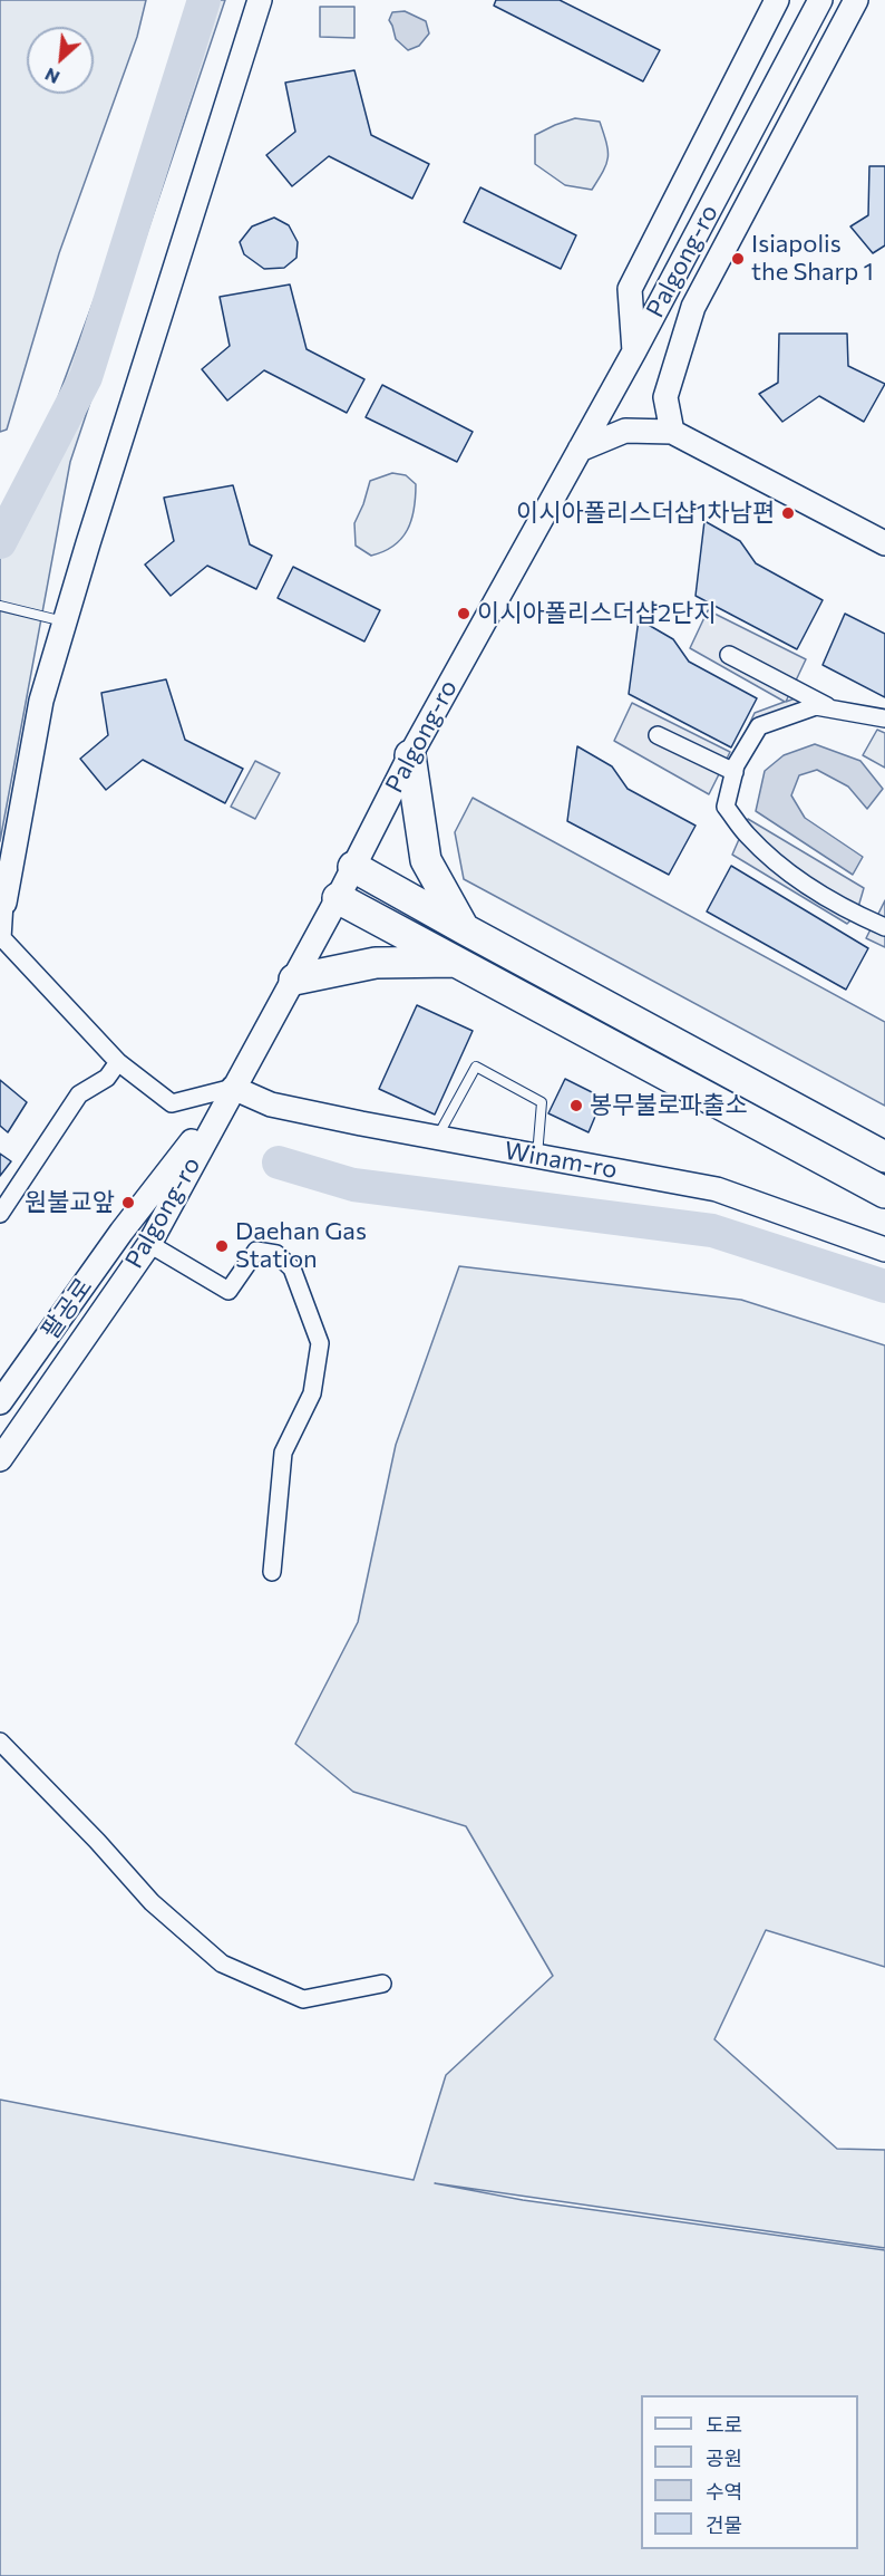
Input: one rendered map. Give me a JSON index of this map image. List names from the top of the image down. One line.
{"streets":{"main road":["Palgong-ro","Winam-ro","팔공로"]},"crossings":[["Palgong-ro","Winam-ro"],["Palgong-ro","팔공로"],["Winam-ro","팔공로"]],"places":["Isiapolis the Sharp 1","이시아폴리스더샵1차남편","이시아폴리스더샵2단지","봉무불로파출소","원불교앞","Daehan Gas Station"],"legend":["도로","공원","수역","건물"],"north":"bottom left"}
